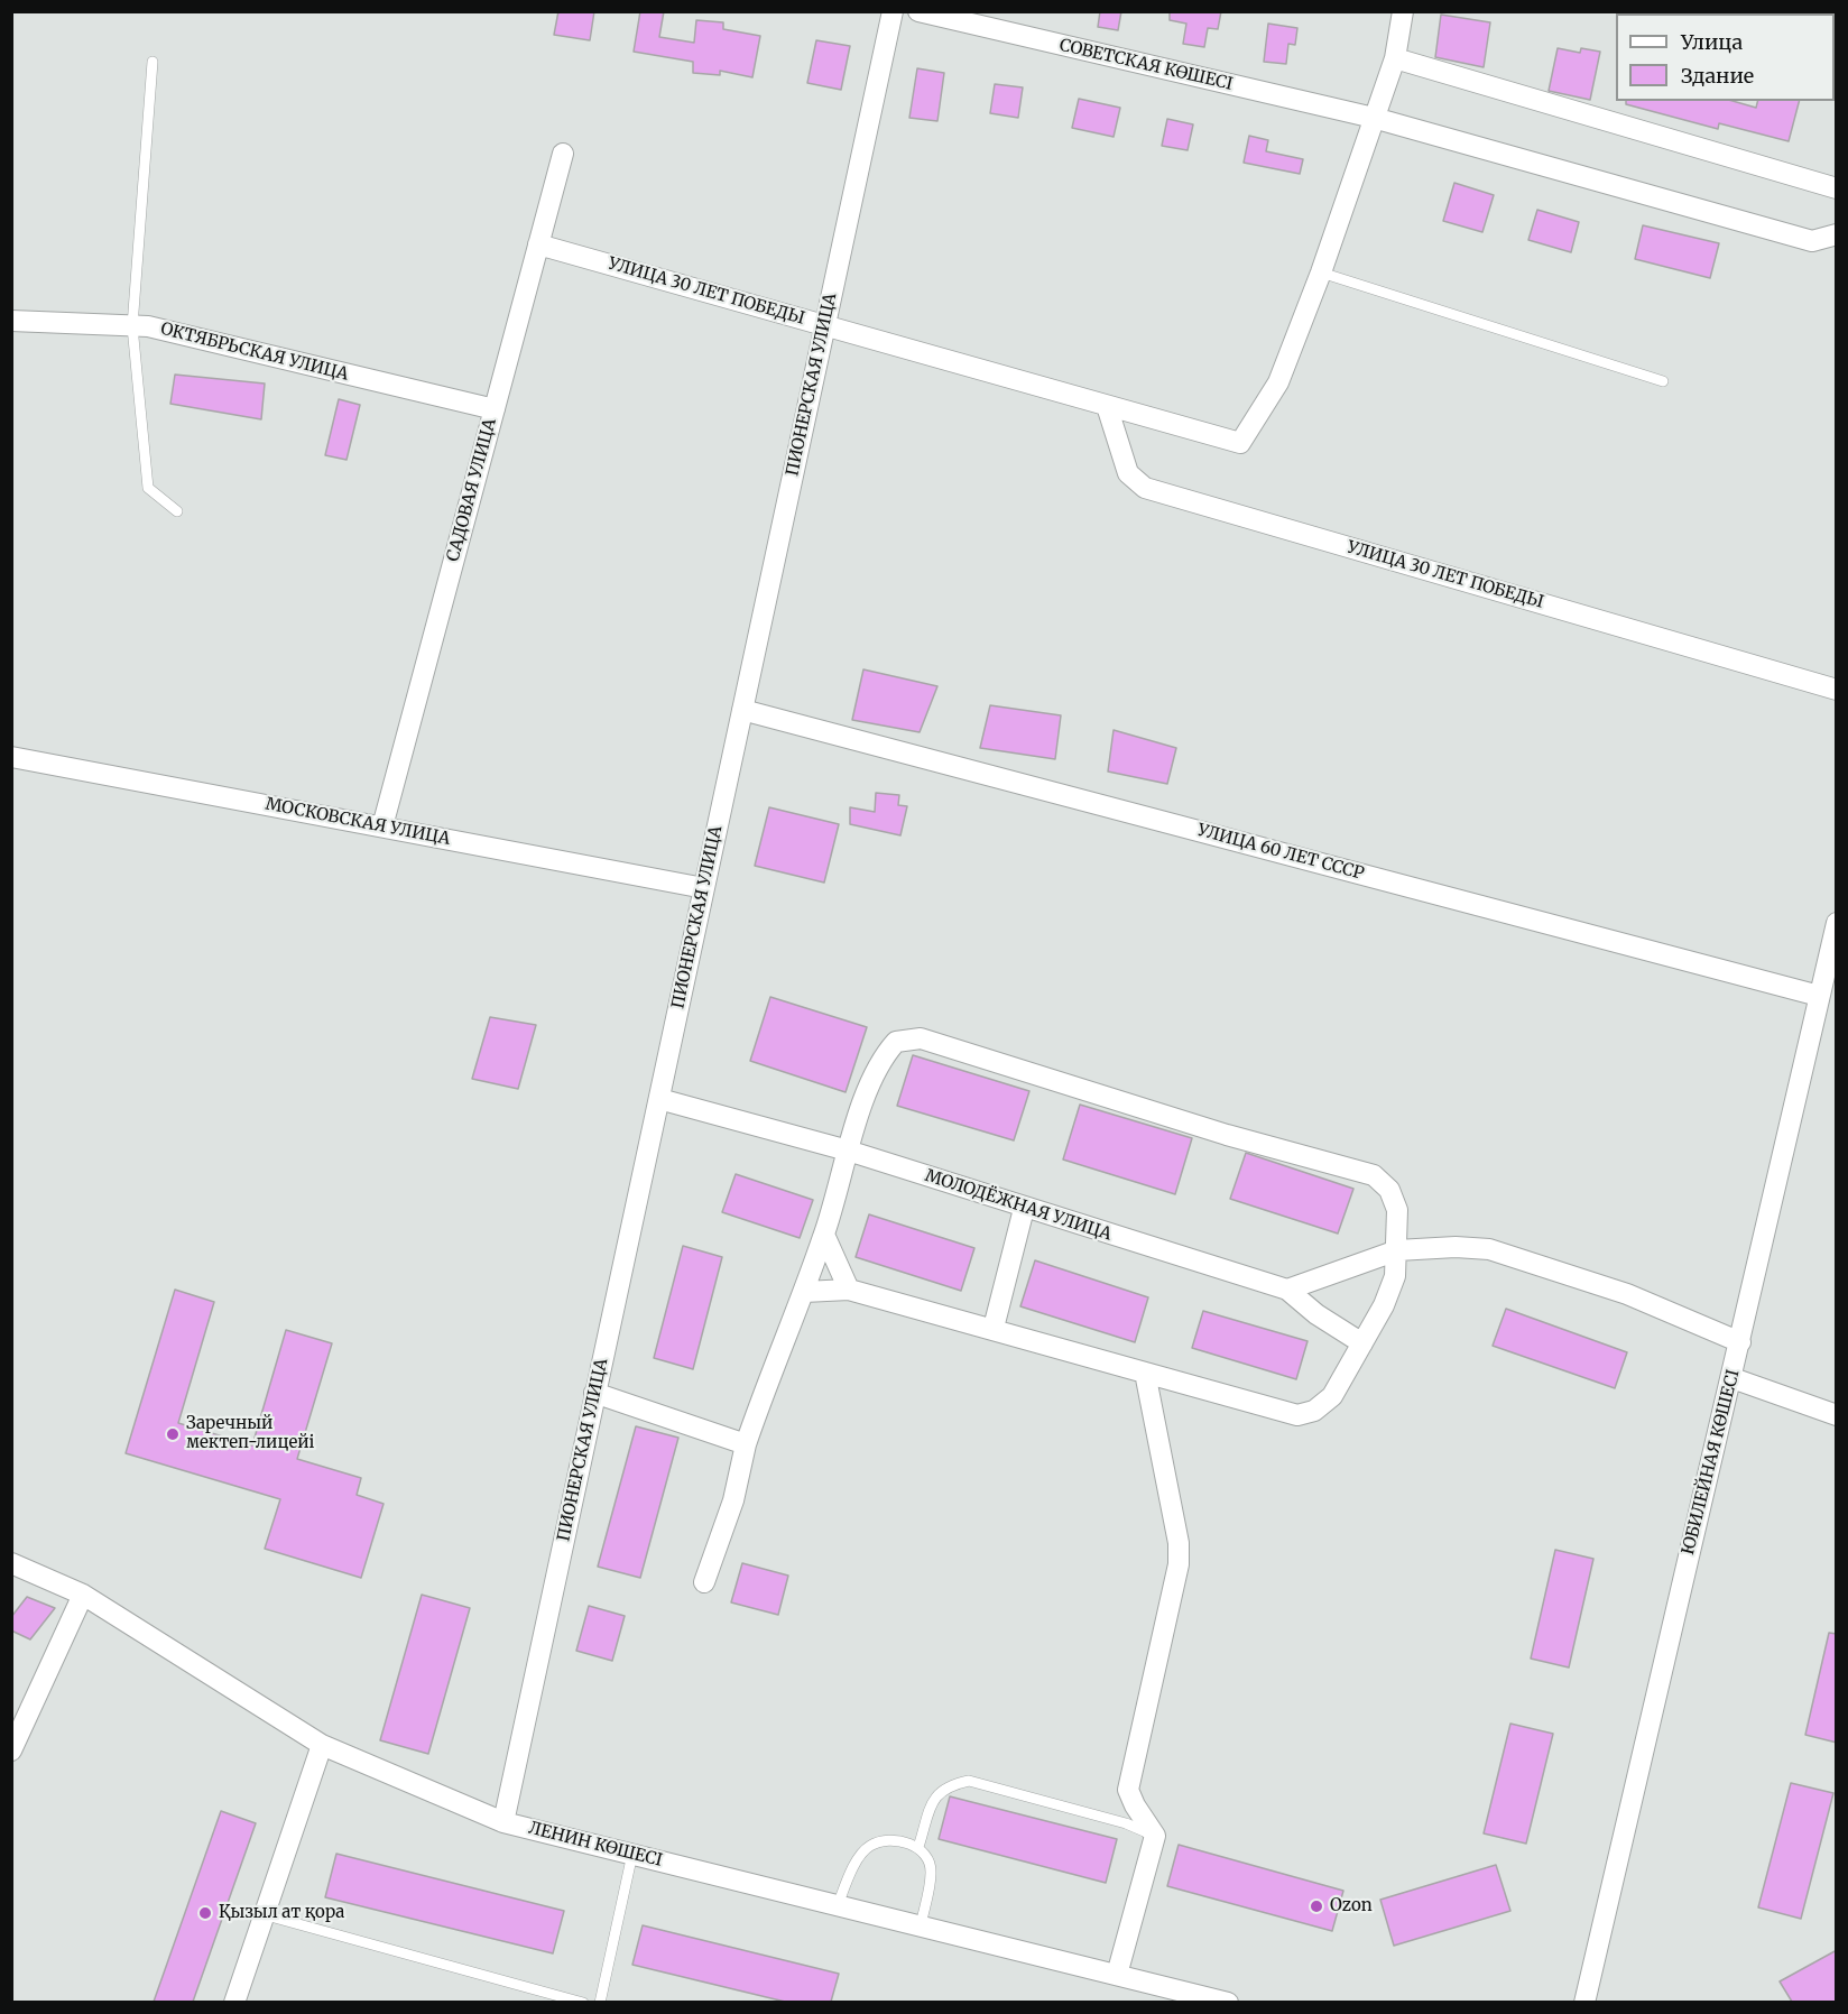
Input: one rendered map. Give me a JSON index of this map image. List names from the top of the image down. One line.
{"streets":{"street":["СОВЕТСКАЯ КӨШЕСІ","УЛИЦА 30 ЛЕТ ПОБЕДЫ","ОКТЯБРЬСКАЯ УЛИЦА","ПИОНЕРСКАЯ УЛИЦА","САДОВАЯ УЛИЦА","МОСКОВСКАЯ УЛИЦА","УЛИЦА 60 ЛЕТ СССР","МОЛОДЁЖНАЯ УЛИЦА","ЮБИЛЕЙНАЯ КӨШЕСІ","ЛЕНИН КӨШЕСІ"]},"crossings":[["УЛИЦА 30 ЛЕТ ПОБЕДЫ","ПИОНЕРСКАЯ УЛИЦА"],["УЛИЦА 30 ЛЕТ ПОБЕДЫ","САДОВАЯ УЛИЦА"],["ОКТЯБРЬСКАЯ УЛИЦА","САДОВАЯ УЛИЦА"],["ПИОНЕРСКАЯ УЛИЦА","МОСКОВСКАЯ УЛИЦА"],["ПИОНЕРСКАЯ УЛИЦА","УЛИЦА 60 ЛЕТ СССР"],["ПИОНЕРСКАЯ УЛИЦА","МОЛОДЁЖНАЯ УЛИЦА"],["ПИОНЕРСКАЯ УЛИЦА","ЛЕНИН КӨШЕСІ"],["САДОВАЯ УЛИЦА","МОСКОВСКАЯ УЛИЦА"],["УЛИЦА 60 ЛЕТ СССР","ЮБИЛЕЙНАЯ КӨШЕСІ"]],"places":["Заречный мектеп-лицейі","Ozon","Қызыл ат қора"],"legend":["Улица","Здание"]}
